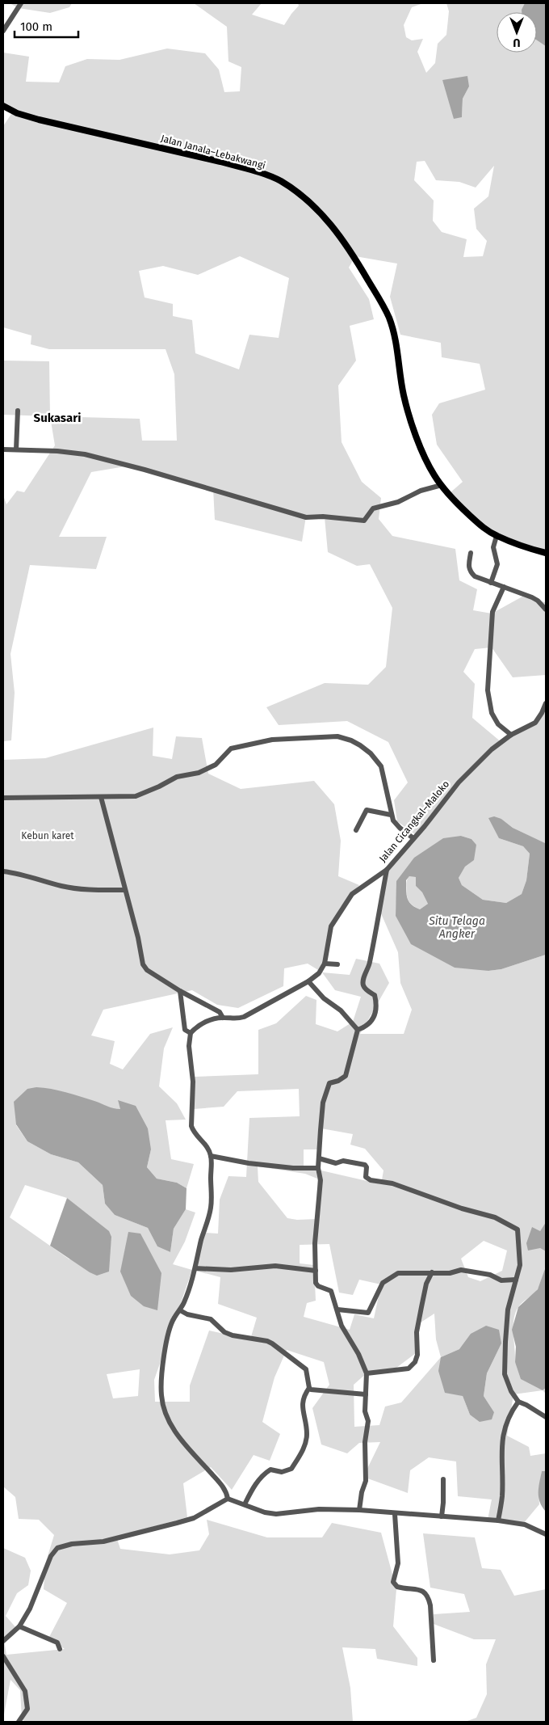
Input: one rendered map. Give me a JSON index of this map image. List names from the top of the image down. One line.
{"streets":{"main road":["Jalan Janala–Lebakwangi"],"street":["Jalan Cicangkal–Maloko"]},"districts":["Sukasari"],"water":["Situ Telaga Angker"],"parks":["Kebun karet"],"scale_bar":"100 m","north":"bottom"}
